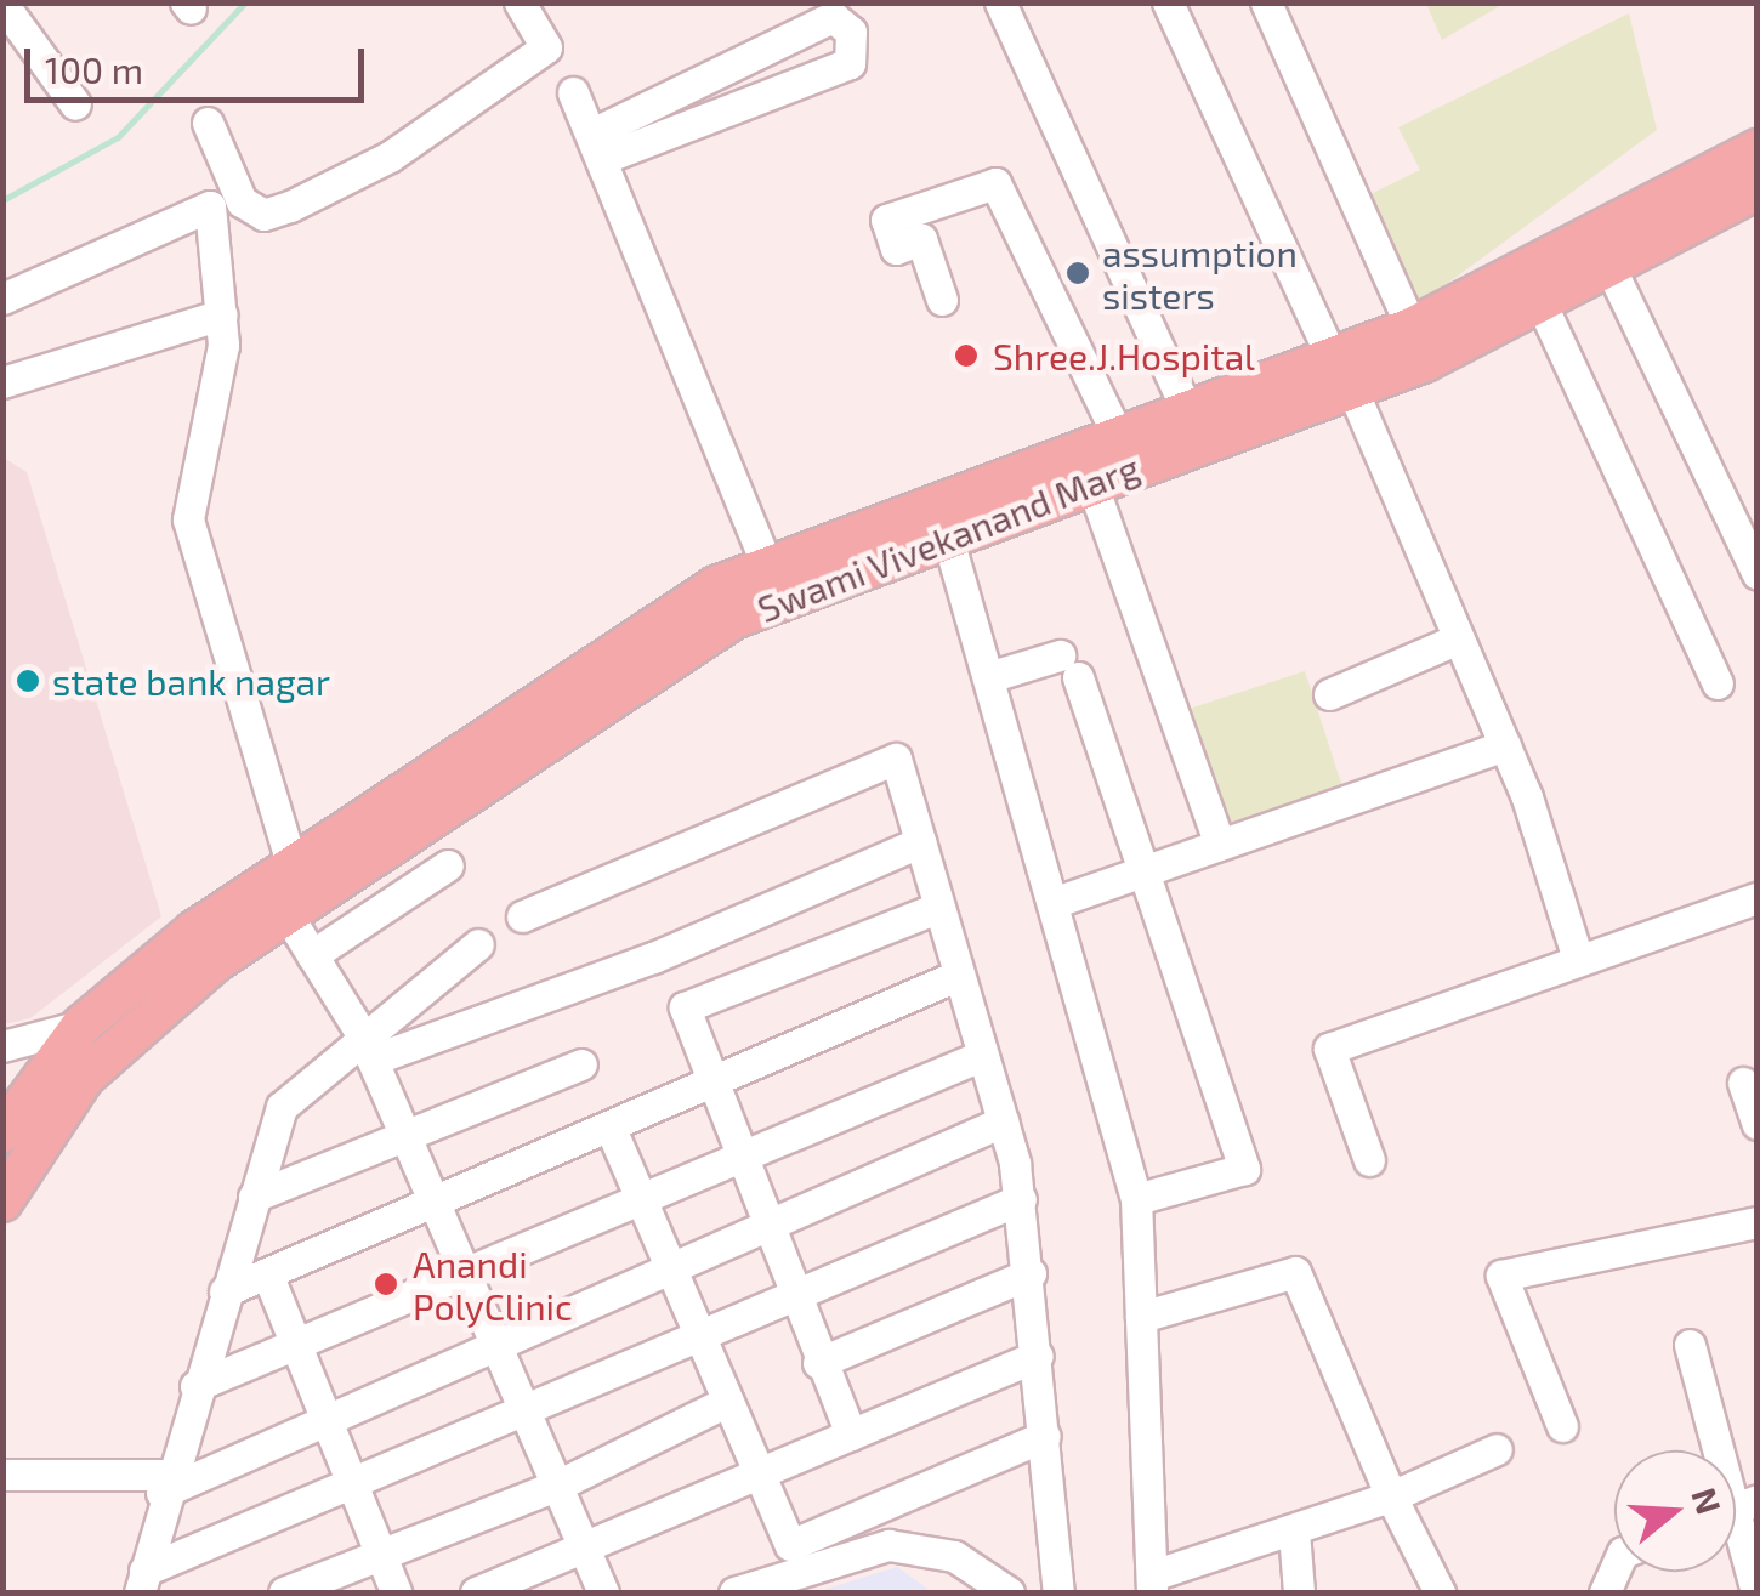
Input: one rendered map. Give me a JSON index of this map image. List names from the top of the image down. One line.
{"streets":{"main road":["Swami Vivekanand Marg"]},"places":["assumption sisters","Shree.J.Hospital","state bank nagar","Anandi PolyClinic"],"scale_bar":"100 m","north":"right"}
